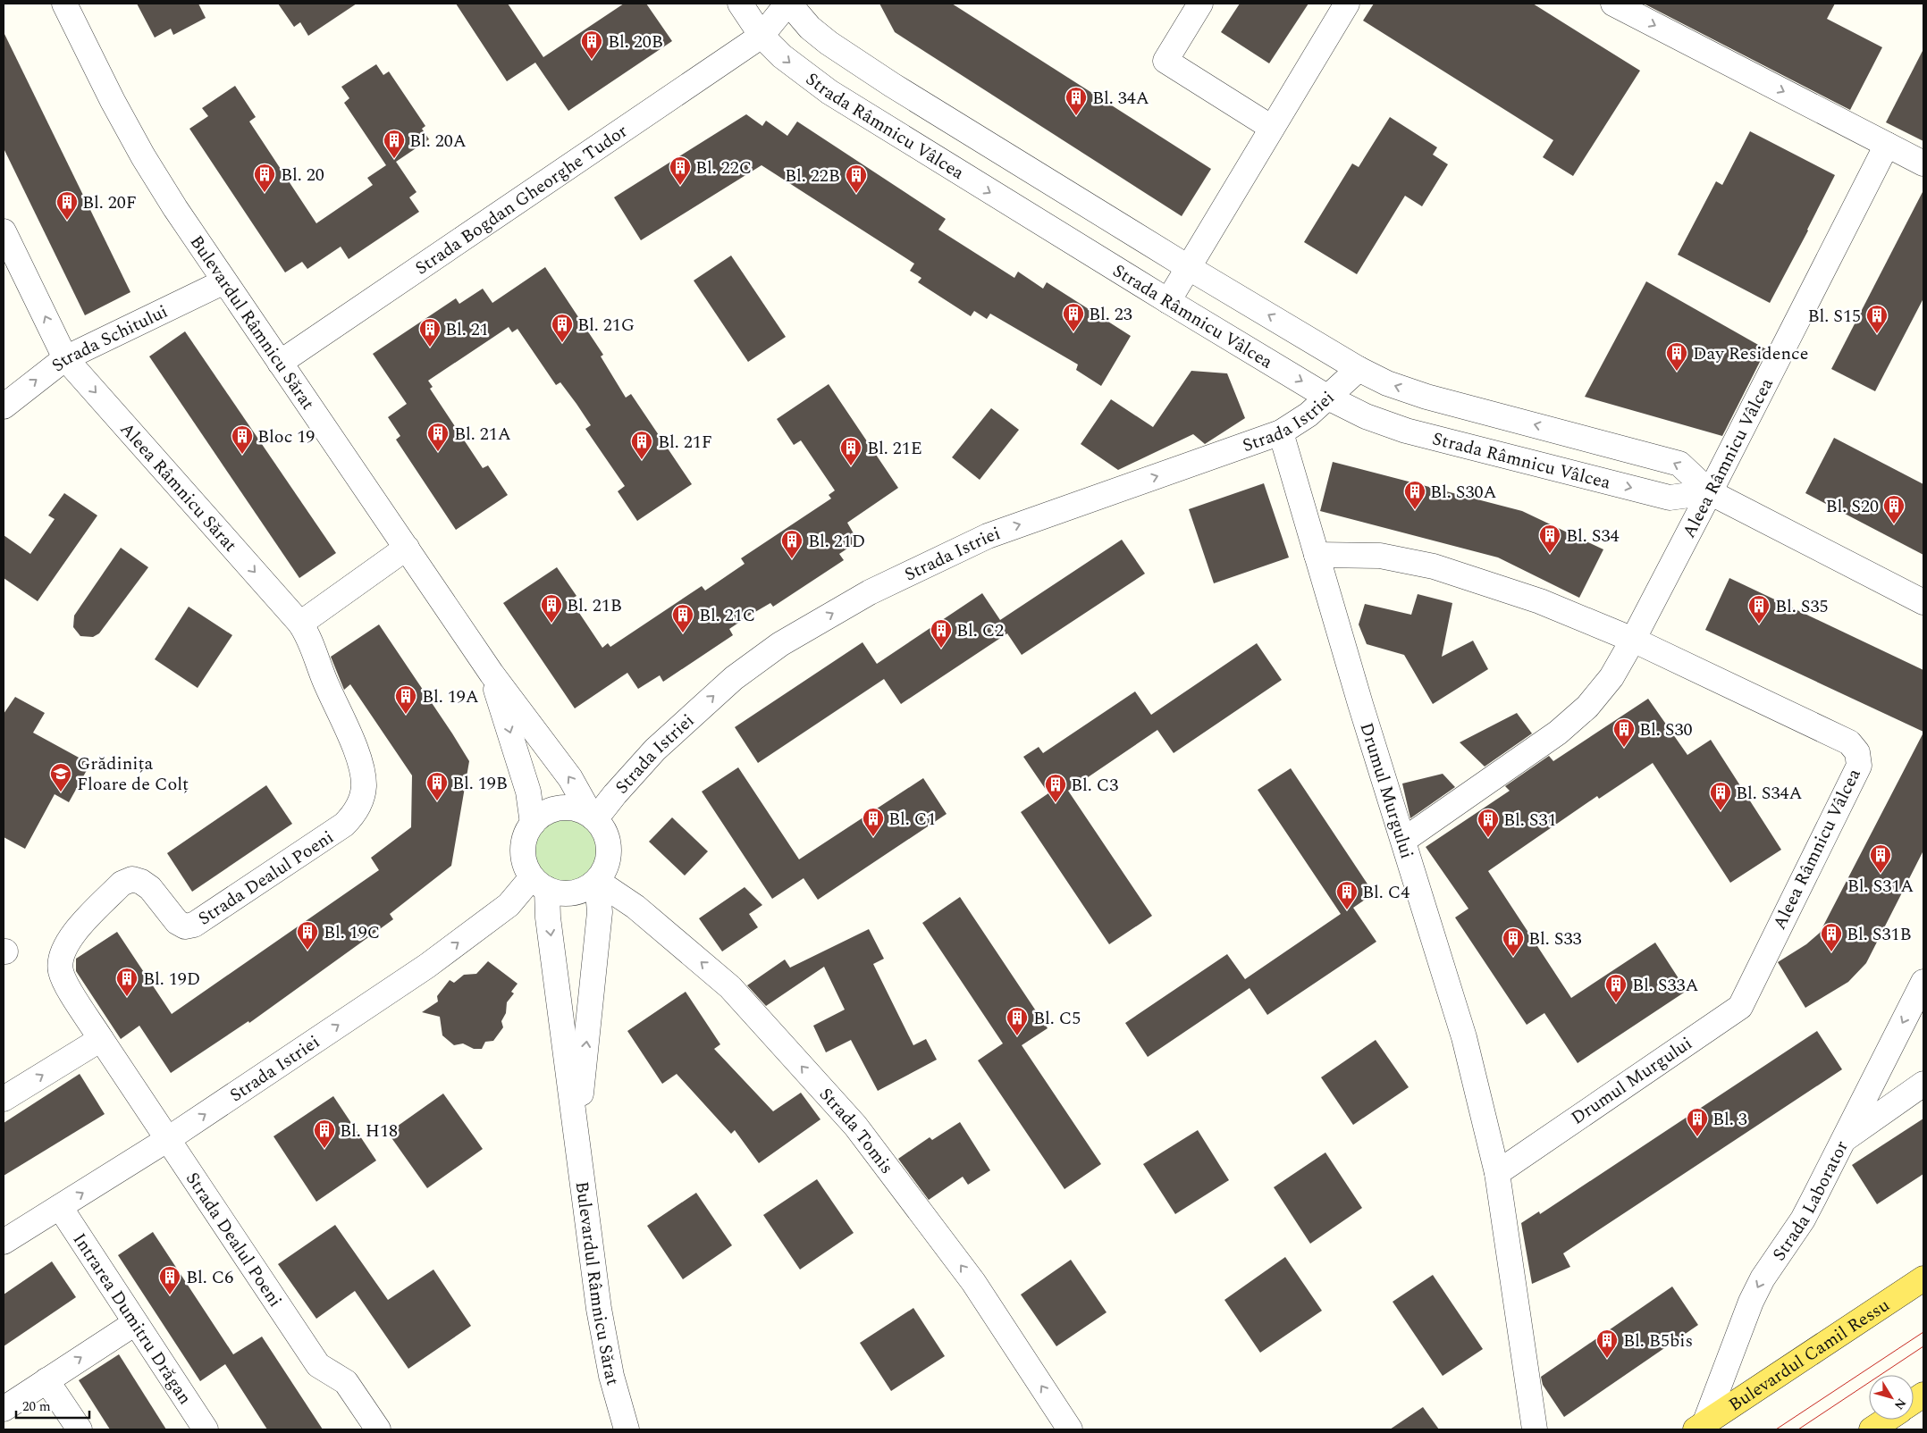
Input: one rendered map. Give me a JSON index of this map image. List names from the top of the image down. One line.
{"streets":{"main road":["Bulevardul Camil Ressu"],"street":["Strada Râmnicu Vâlcea","Strada Bogdan Gheorghe Tudor","Bulevardul Râmnicu Sărat","Strada Schitului","Strada Istriei","Aleea Râmnicu Vâlcea","Aleea Râmnicu Sărat","Drumul Murgului","Strada Dealul Poeni","Strada Tomis","Strada Laborator","Intrarea Dumitru Drăgan"]},"crossings":[["Strada Râmnicu Vâlcea","Strada Bogdan Gheorghe Tudor"],["Strada Râmnicu Vâlcea","Strada Istriei"],["Strada Râmnicu Vâlcea","Aleea Râmnicu Vâlcea"],["Strada Bogdan Gheorghe Tudor","Bulevardul Râmnicu Sărat"],["Bulevardul Râmnicu Sărat","Strada Schitului"],["Bulevardul Râmnicu Sărat","Strada Istriei"],["Bulevardul Râmnicu Sărat","Strada Tomis"],["Strada Schitului","Aleea Râmnicu Sărat"],["Strada Istriei","Drumul Murgului"],["Strada Istriei","Strada Dealul Poeni"],["Strada Istriei","Strada Tomis"],["Strada Istriei","Intrarea Dumitru Drăgan"],["Aleea Râmnicu Vâlcea","Drumul Murgului"],["Aleea Râmnicu Sărat","Strada Dealul Poeni"],["Strada Laborator","Bulevardul Camil Ressu"]],"one_way":["Strada Istriei","Strada Tomis","Strada Laborator"],"places":{"building":["Bl. 20B","Bl. 34A","Bl. 20A","Bl. 22C","Bl. 20","Bl. 22B","Bl. 20F","Bl. 23","Bl. S15","Bl. 21G","Bl. 21","Day Residence","Bl. 21A","Bloc 19","Bl. 21F","Bl. 21E","Bl. S30A","Bl. S20","Bl. S34","Bl. 21D","Bl. 21B","Bl. S35","Bl. 21C","Bl. C2","Bl. 19A","Bl. S30","Bl. 19B","Bl. C3","Bl. S34A","Bl. C1","Bl. S31","Bl. S31A","Bl. C4","Bl. 19C","Bl. S31B","Bl. S33","Bl. 19D","Bl. S33A","Bl. C5","Bl. 3","Bl. H18","Bl. C6","Bl. B5bis"],"school or university":["Grădinița Floare de Colț"]},"scale_bar":"20 m","north":"bottom right"}
